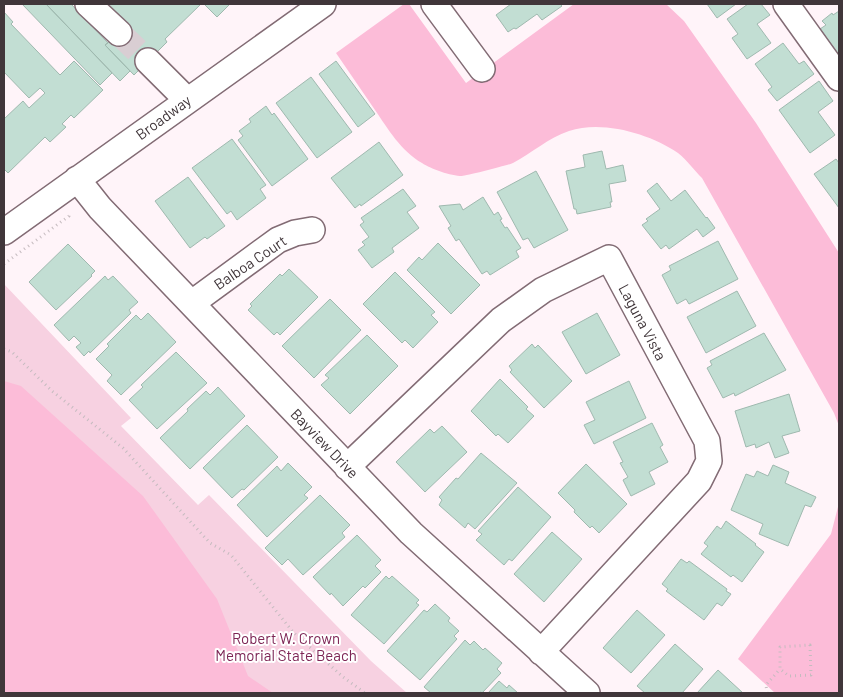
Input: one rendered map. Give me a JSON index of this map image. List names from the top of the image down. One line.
{"streets":{"street":["Broadway","Balboa Court","Laguna Vista","Bayview Drive"]},"crossings":[["Broadway","Bayview Drive"],["Balboa Court","Bayview Drive"],["Laguna Vista","Bayview Drive"]],"parks":["Robert W. Crown Memorial State Beach"]}
